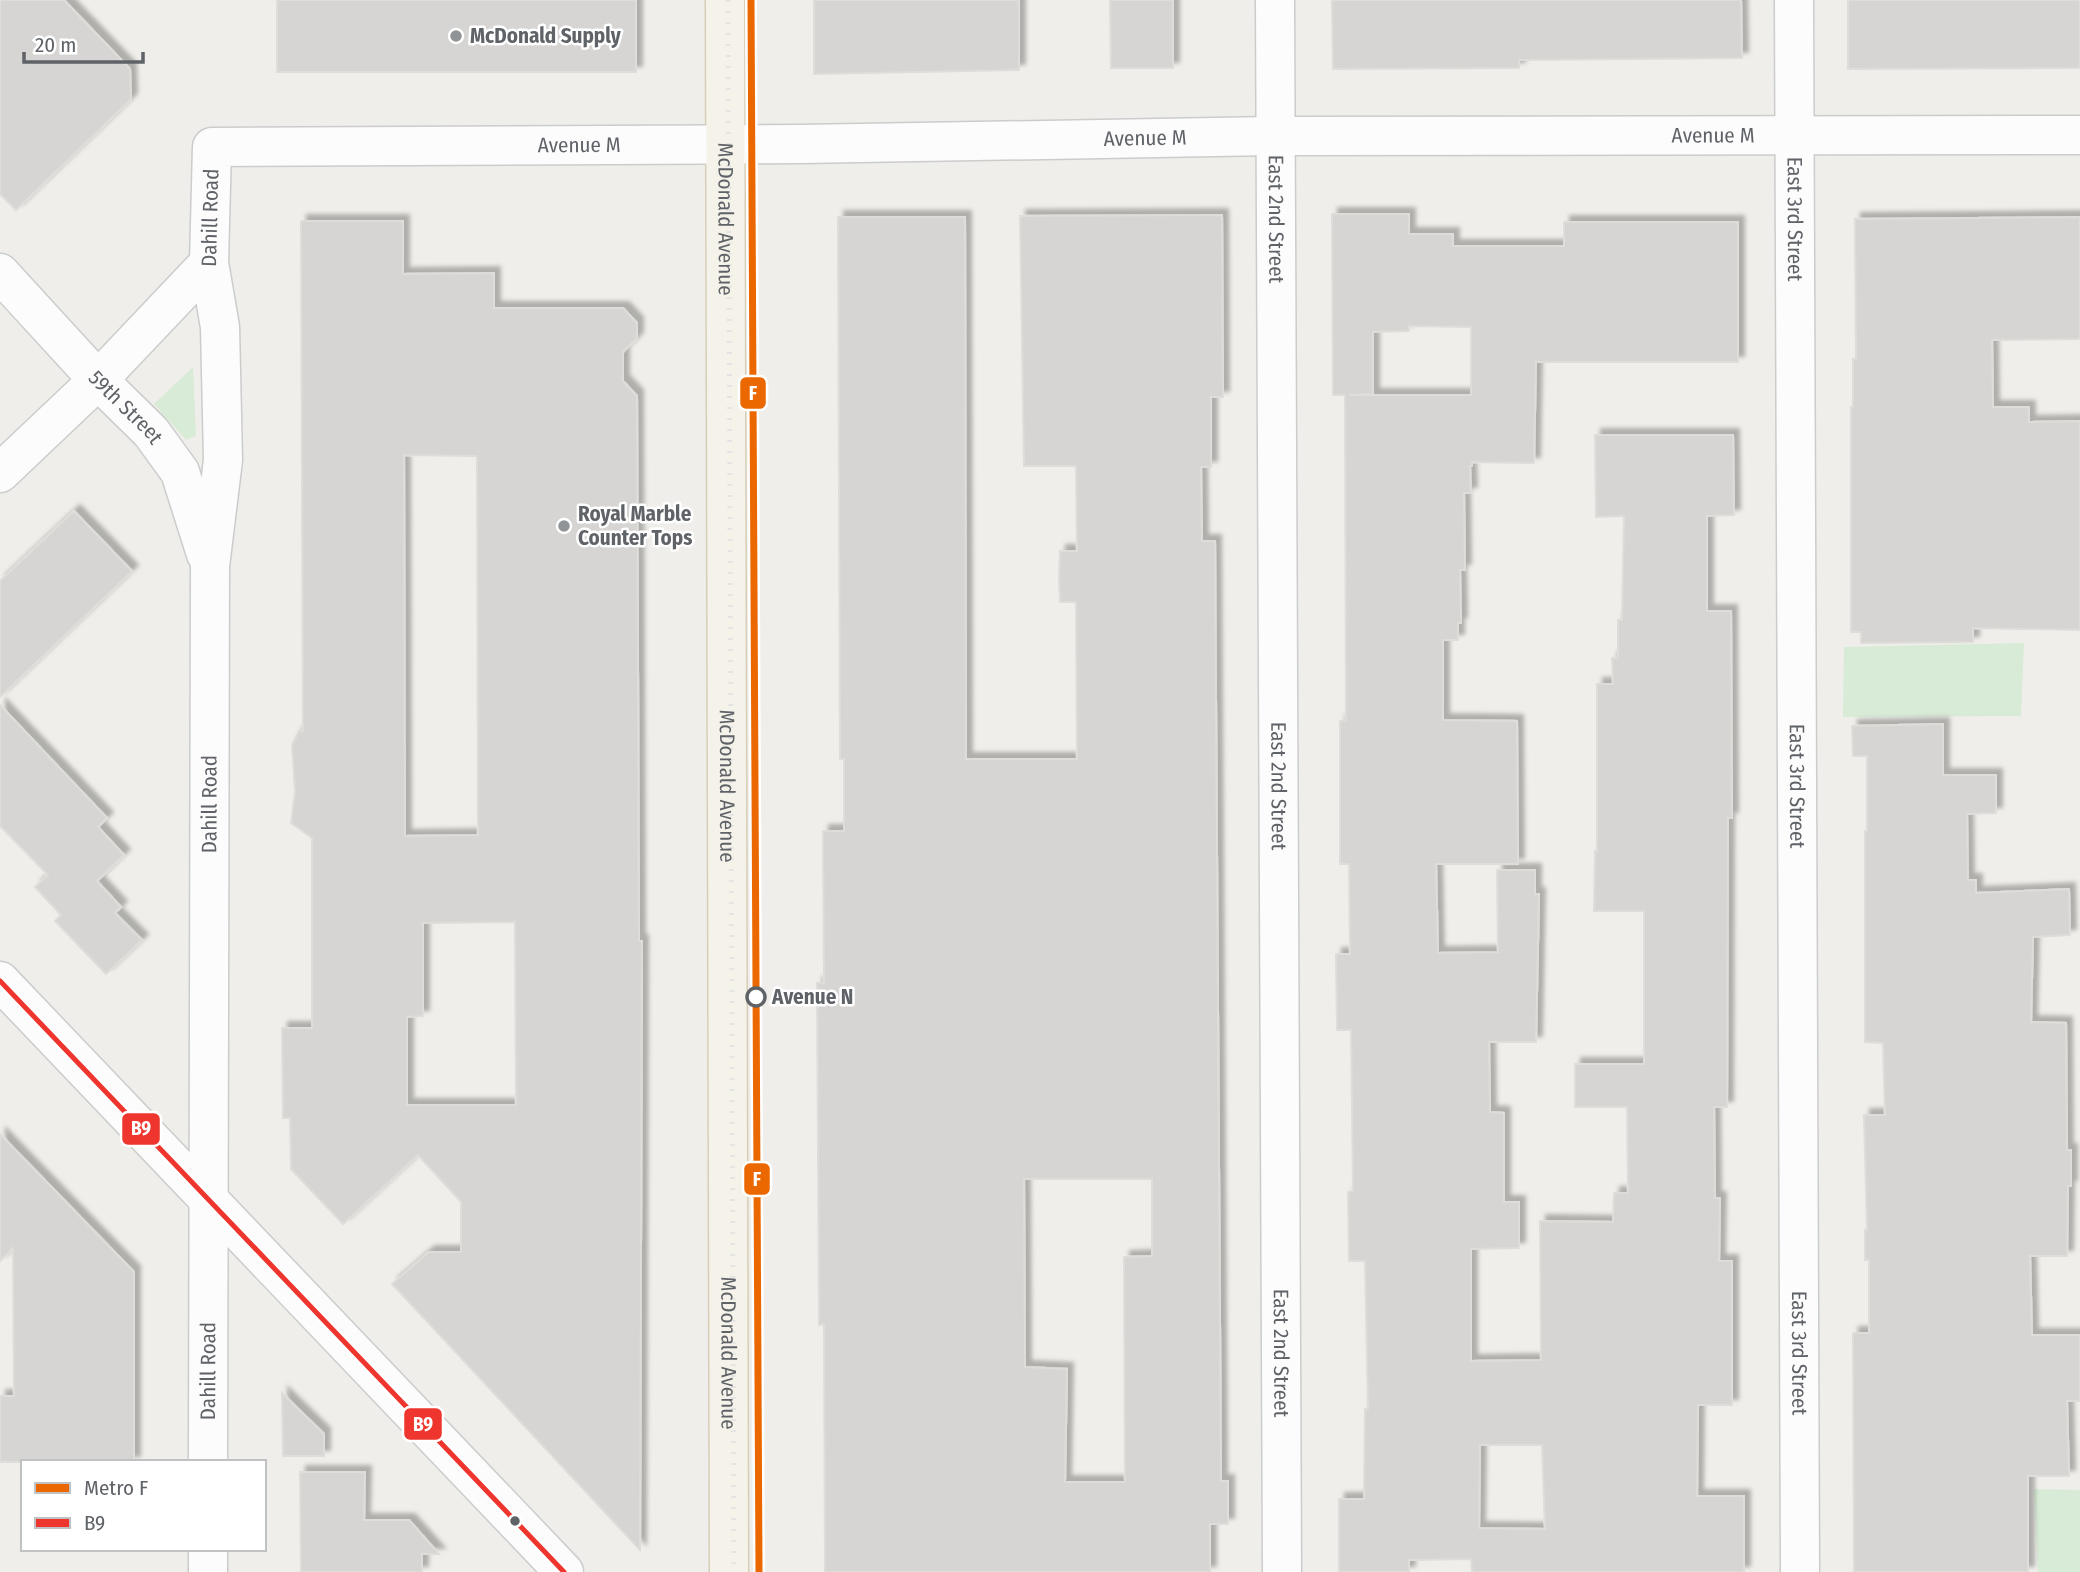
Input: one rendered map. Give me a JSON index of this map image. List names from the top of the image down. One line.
{"streets":{"main road":["McDonald Avenue"],"street":["Avenue M","Dahill Road","East 2nd Street","East 3rd Street","59th Street"]},"crossings":[["Avenue M","Dahill Road"],["Avenue M","McDonald Avenue"],["Avenue M","East 2nd Street"],["Avenue M","East 3rd Street"],["Dahill Road","59th Street"]],"places":["McDonald Supply","Royal Marble Counter Tops","Avenue N"],"lines":["metro line F","transit line B9"],"legend":["Metro F","B9"],"scale_bar":"20 m"}
